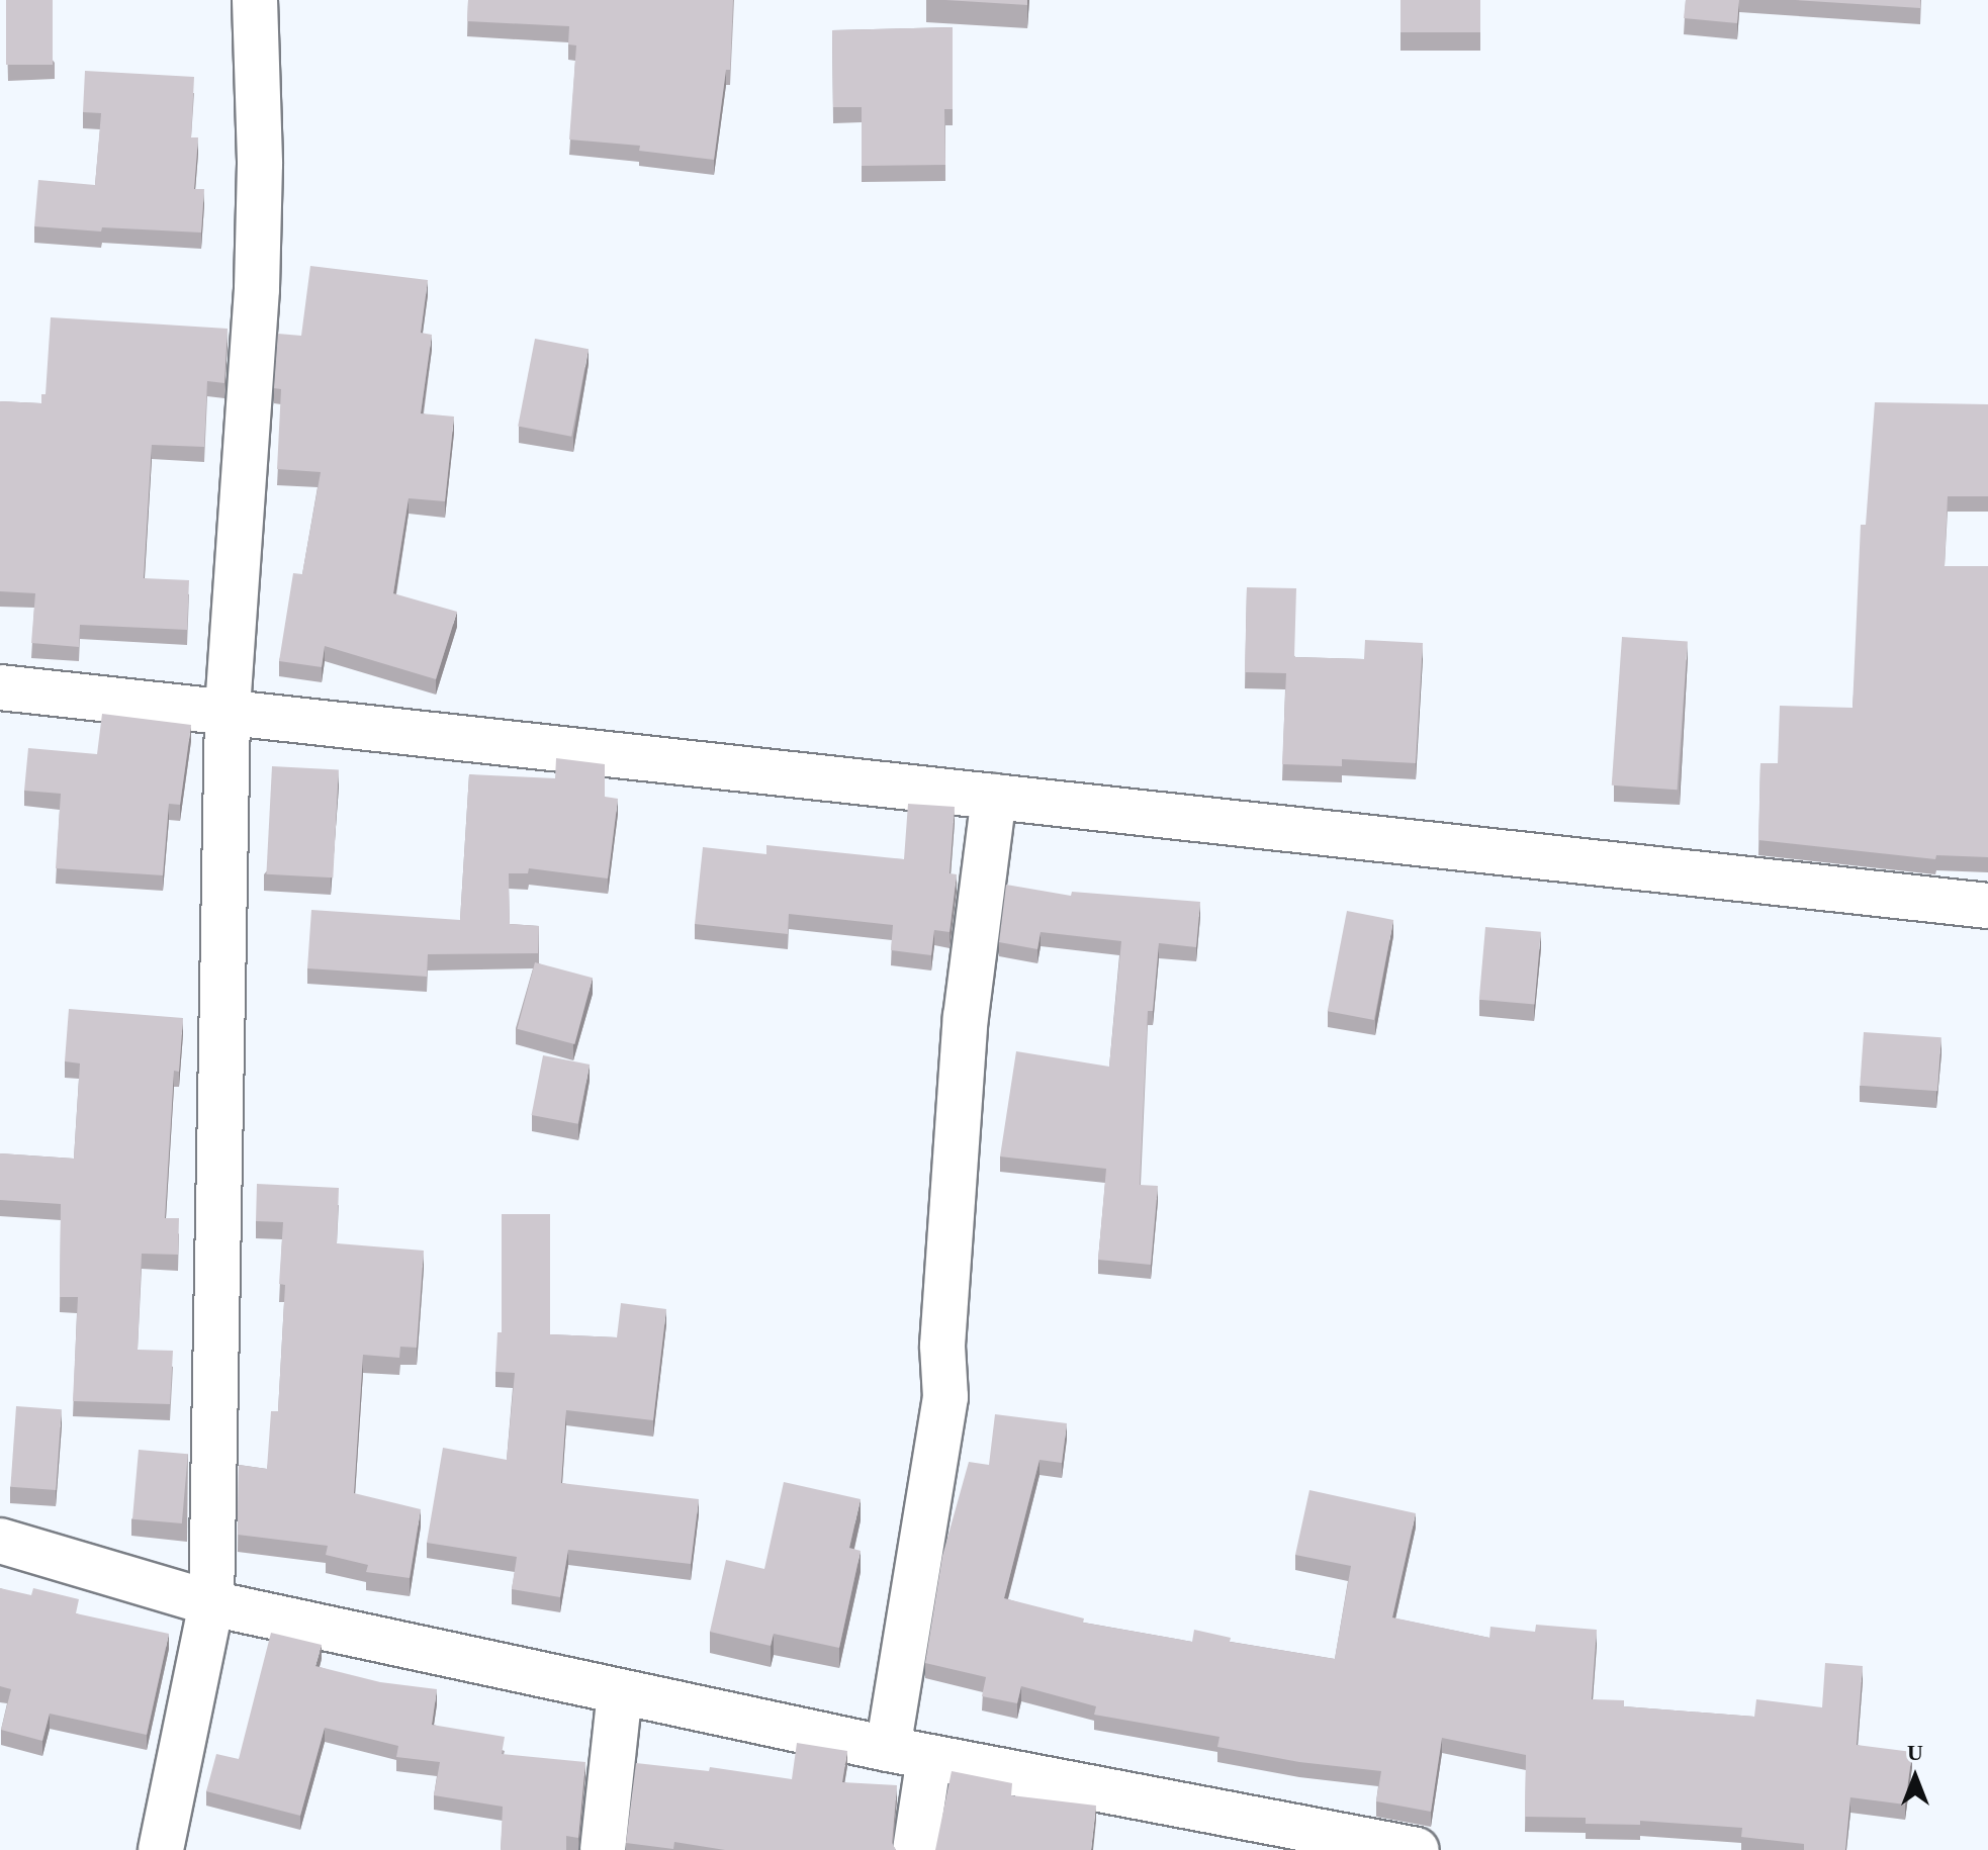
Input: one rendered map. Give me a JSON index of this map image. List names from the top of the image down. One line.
{"north":"top"}
